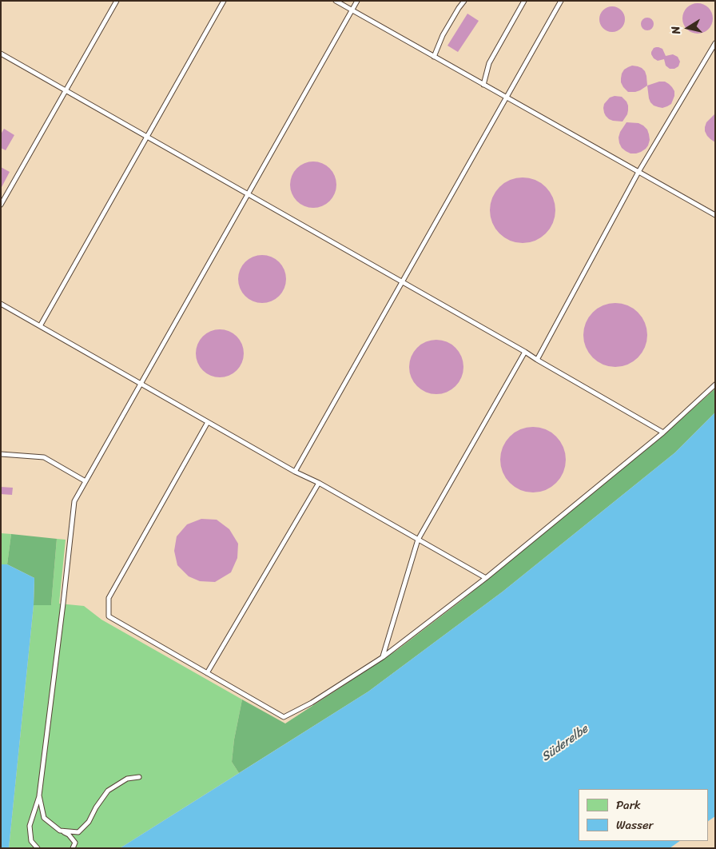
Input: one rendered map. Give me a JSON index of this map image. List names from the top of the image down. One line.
{"water":["Süderelbe"],"legend":["Park","Wasser"],"north":"left"}
